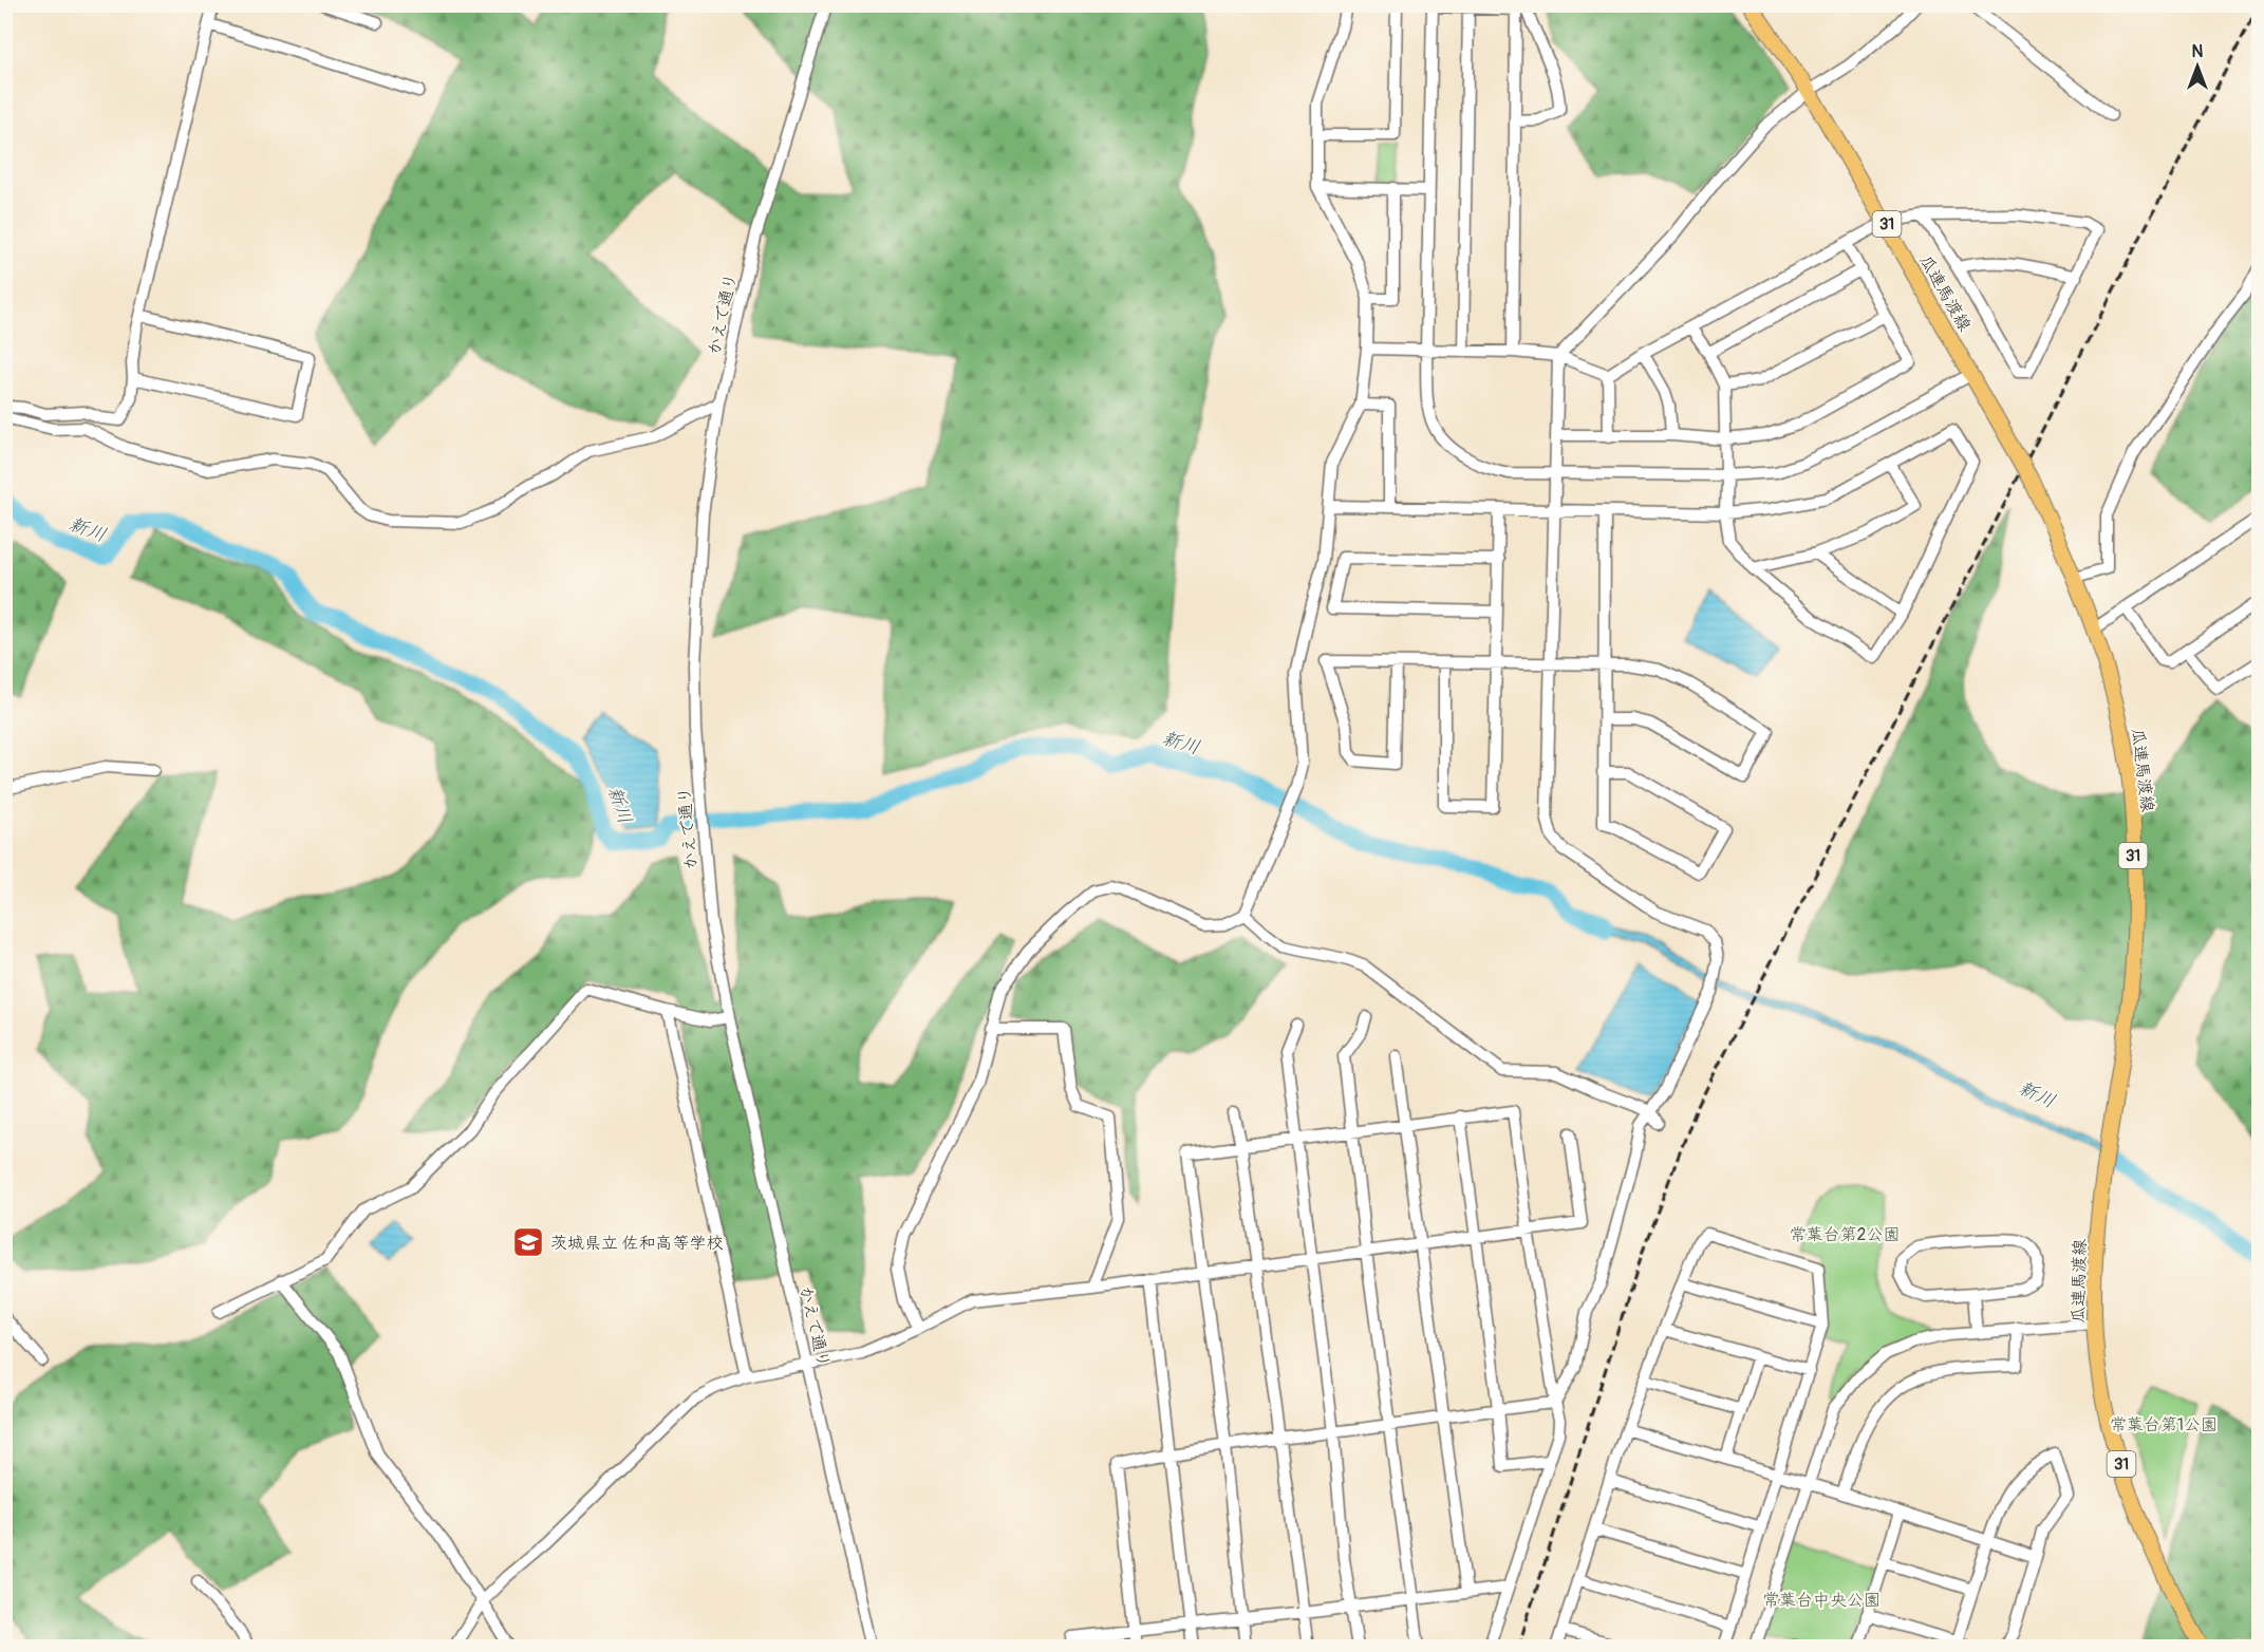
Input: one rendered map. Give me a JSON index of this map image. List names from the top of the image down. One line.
{"streets":{"main road":["31","瓜連馬渡線"],"street":["かえで通り"]},"water":["新川"],"parks":["常葉台第2公園","常葉台第1公園","常葉台中央公園"],"places":{"school or university":["茨城県立 佐和高等学校"]},"north":"top"}
